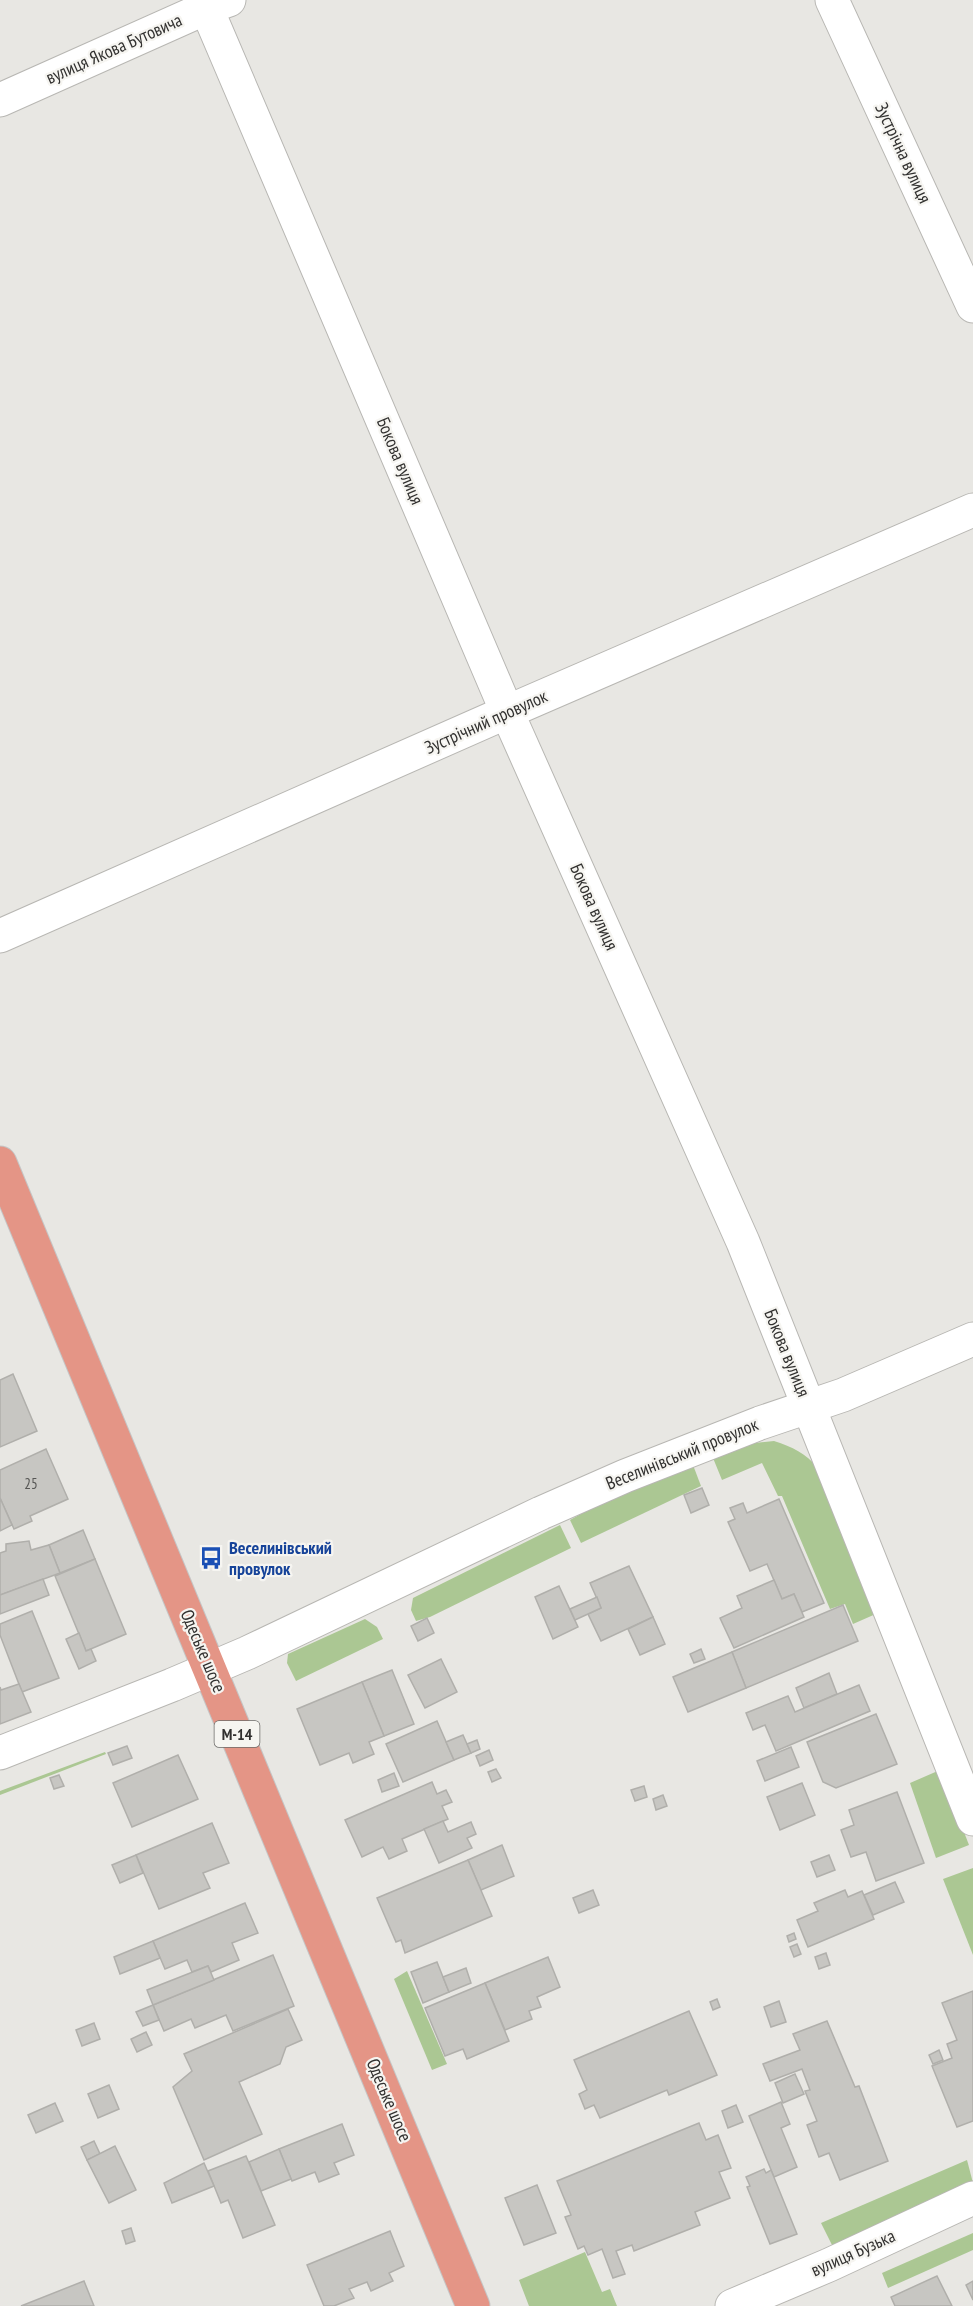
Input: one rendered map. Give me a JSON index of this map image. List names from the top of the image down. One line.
{"streets":{"highway":["Одеське шосе","М-14"],"street":["вулиця Якова Бутовича","Зустрічна вулиця","Бокова вулиця","Зустрічний провулок","Веселинівський провулок","вулиця Бузька"]},"crossings":[["вулиця Якова Бутовича","Бокова вулиця"],["Бокова вулиця","Зустрічний провулок"],["Бокова вулиця","Веселинівський провулок"],["Веселинівський провулок","Одеське шосе"]],"places":{"bus stop":["Веселинівський провулок"]},"house_numbers":["25"]}
